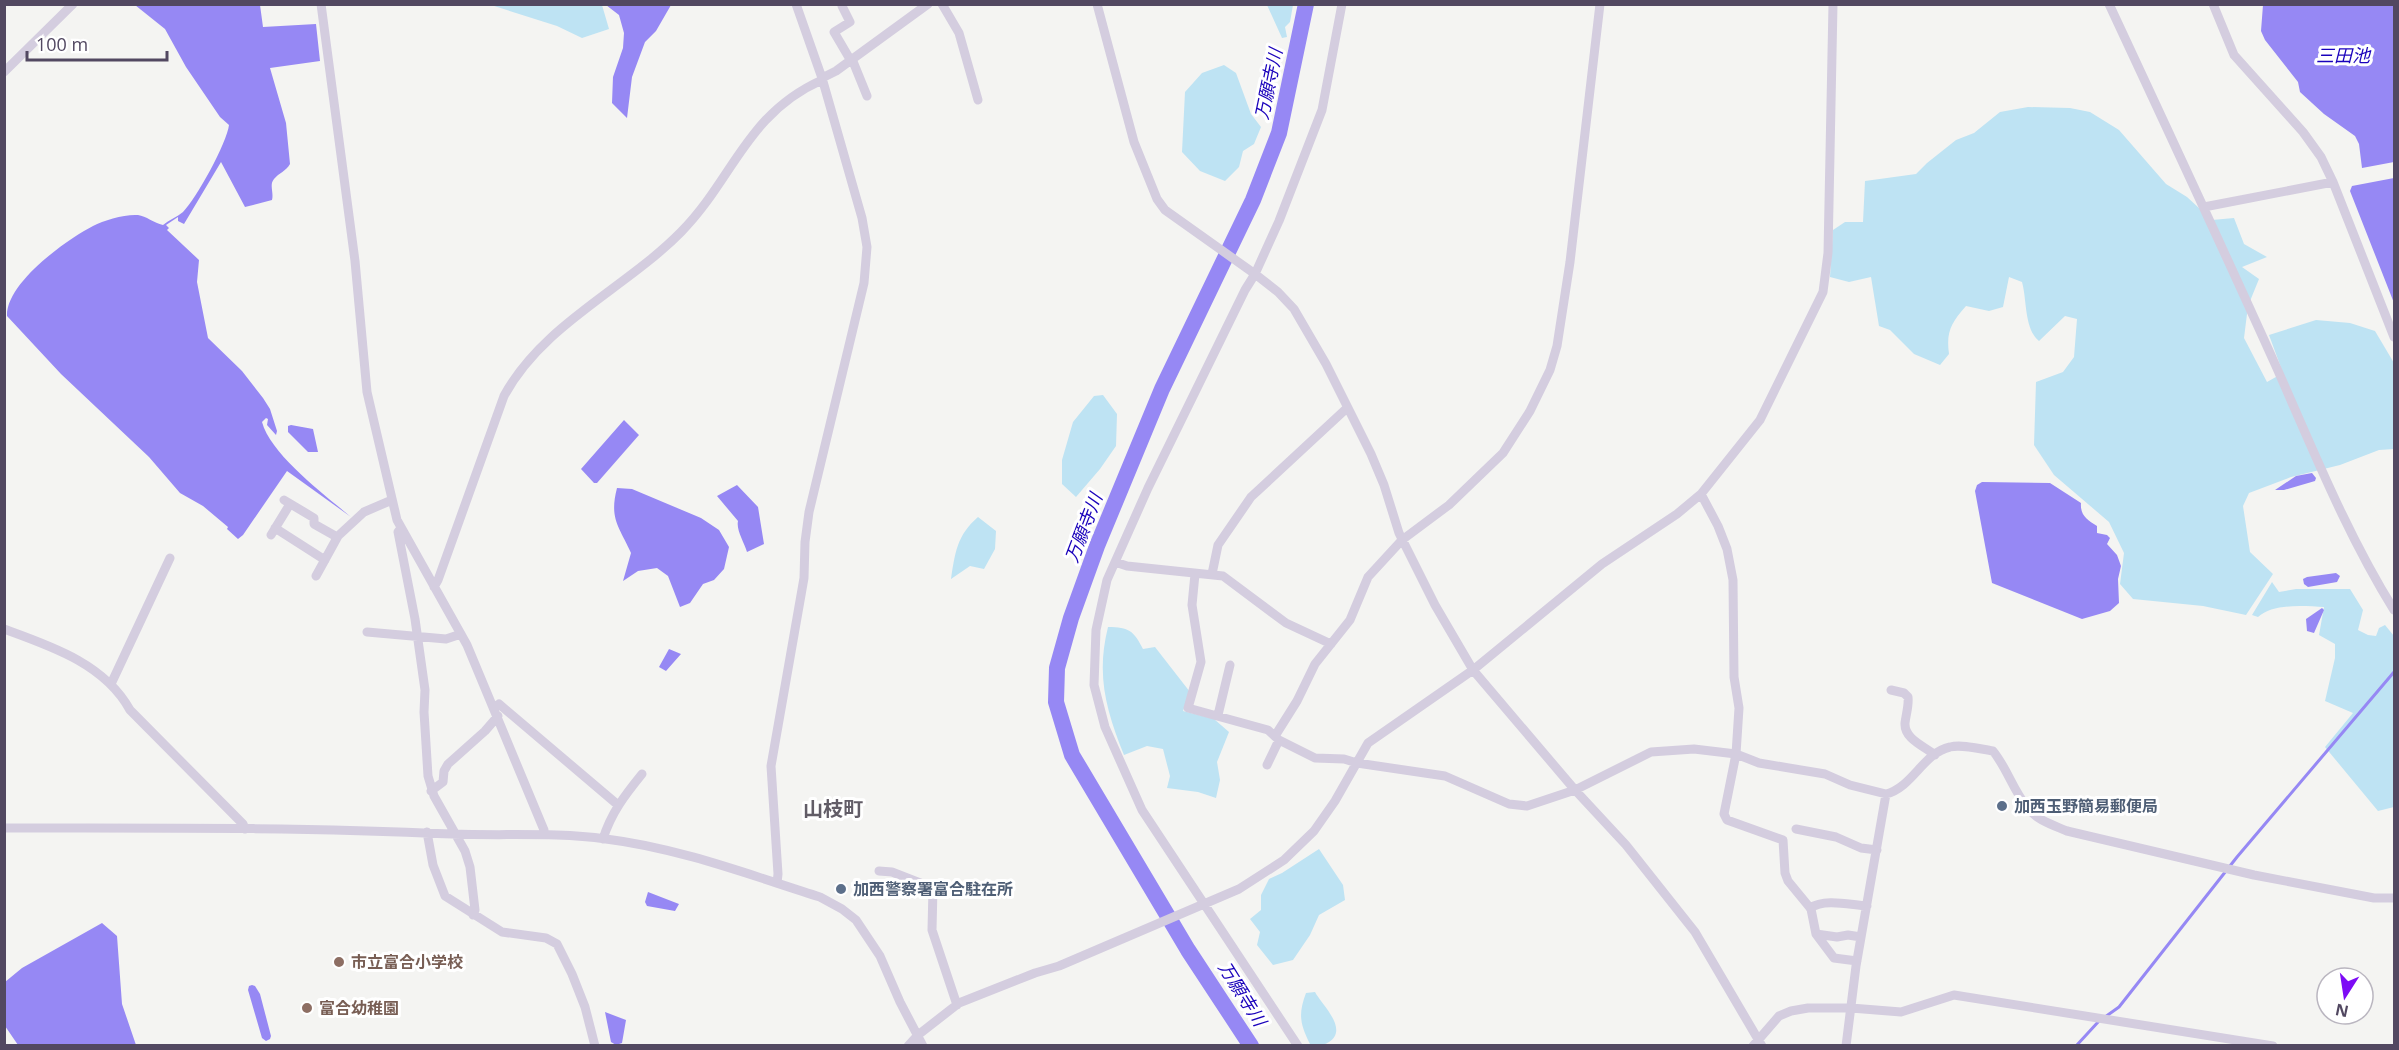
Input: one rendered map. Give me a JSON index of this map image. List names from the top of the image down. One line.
{"districts":["山枝町"],"water":["三田池","万願寺川"],"places":["加西玉野簡易郵便局","加西警察署富合駐在所","市立富合小学校","富合幼稚園"],"scale_bar":"100 m","north":"bottom"}
